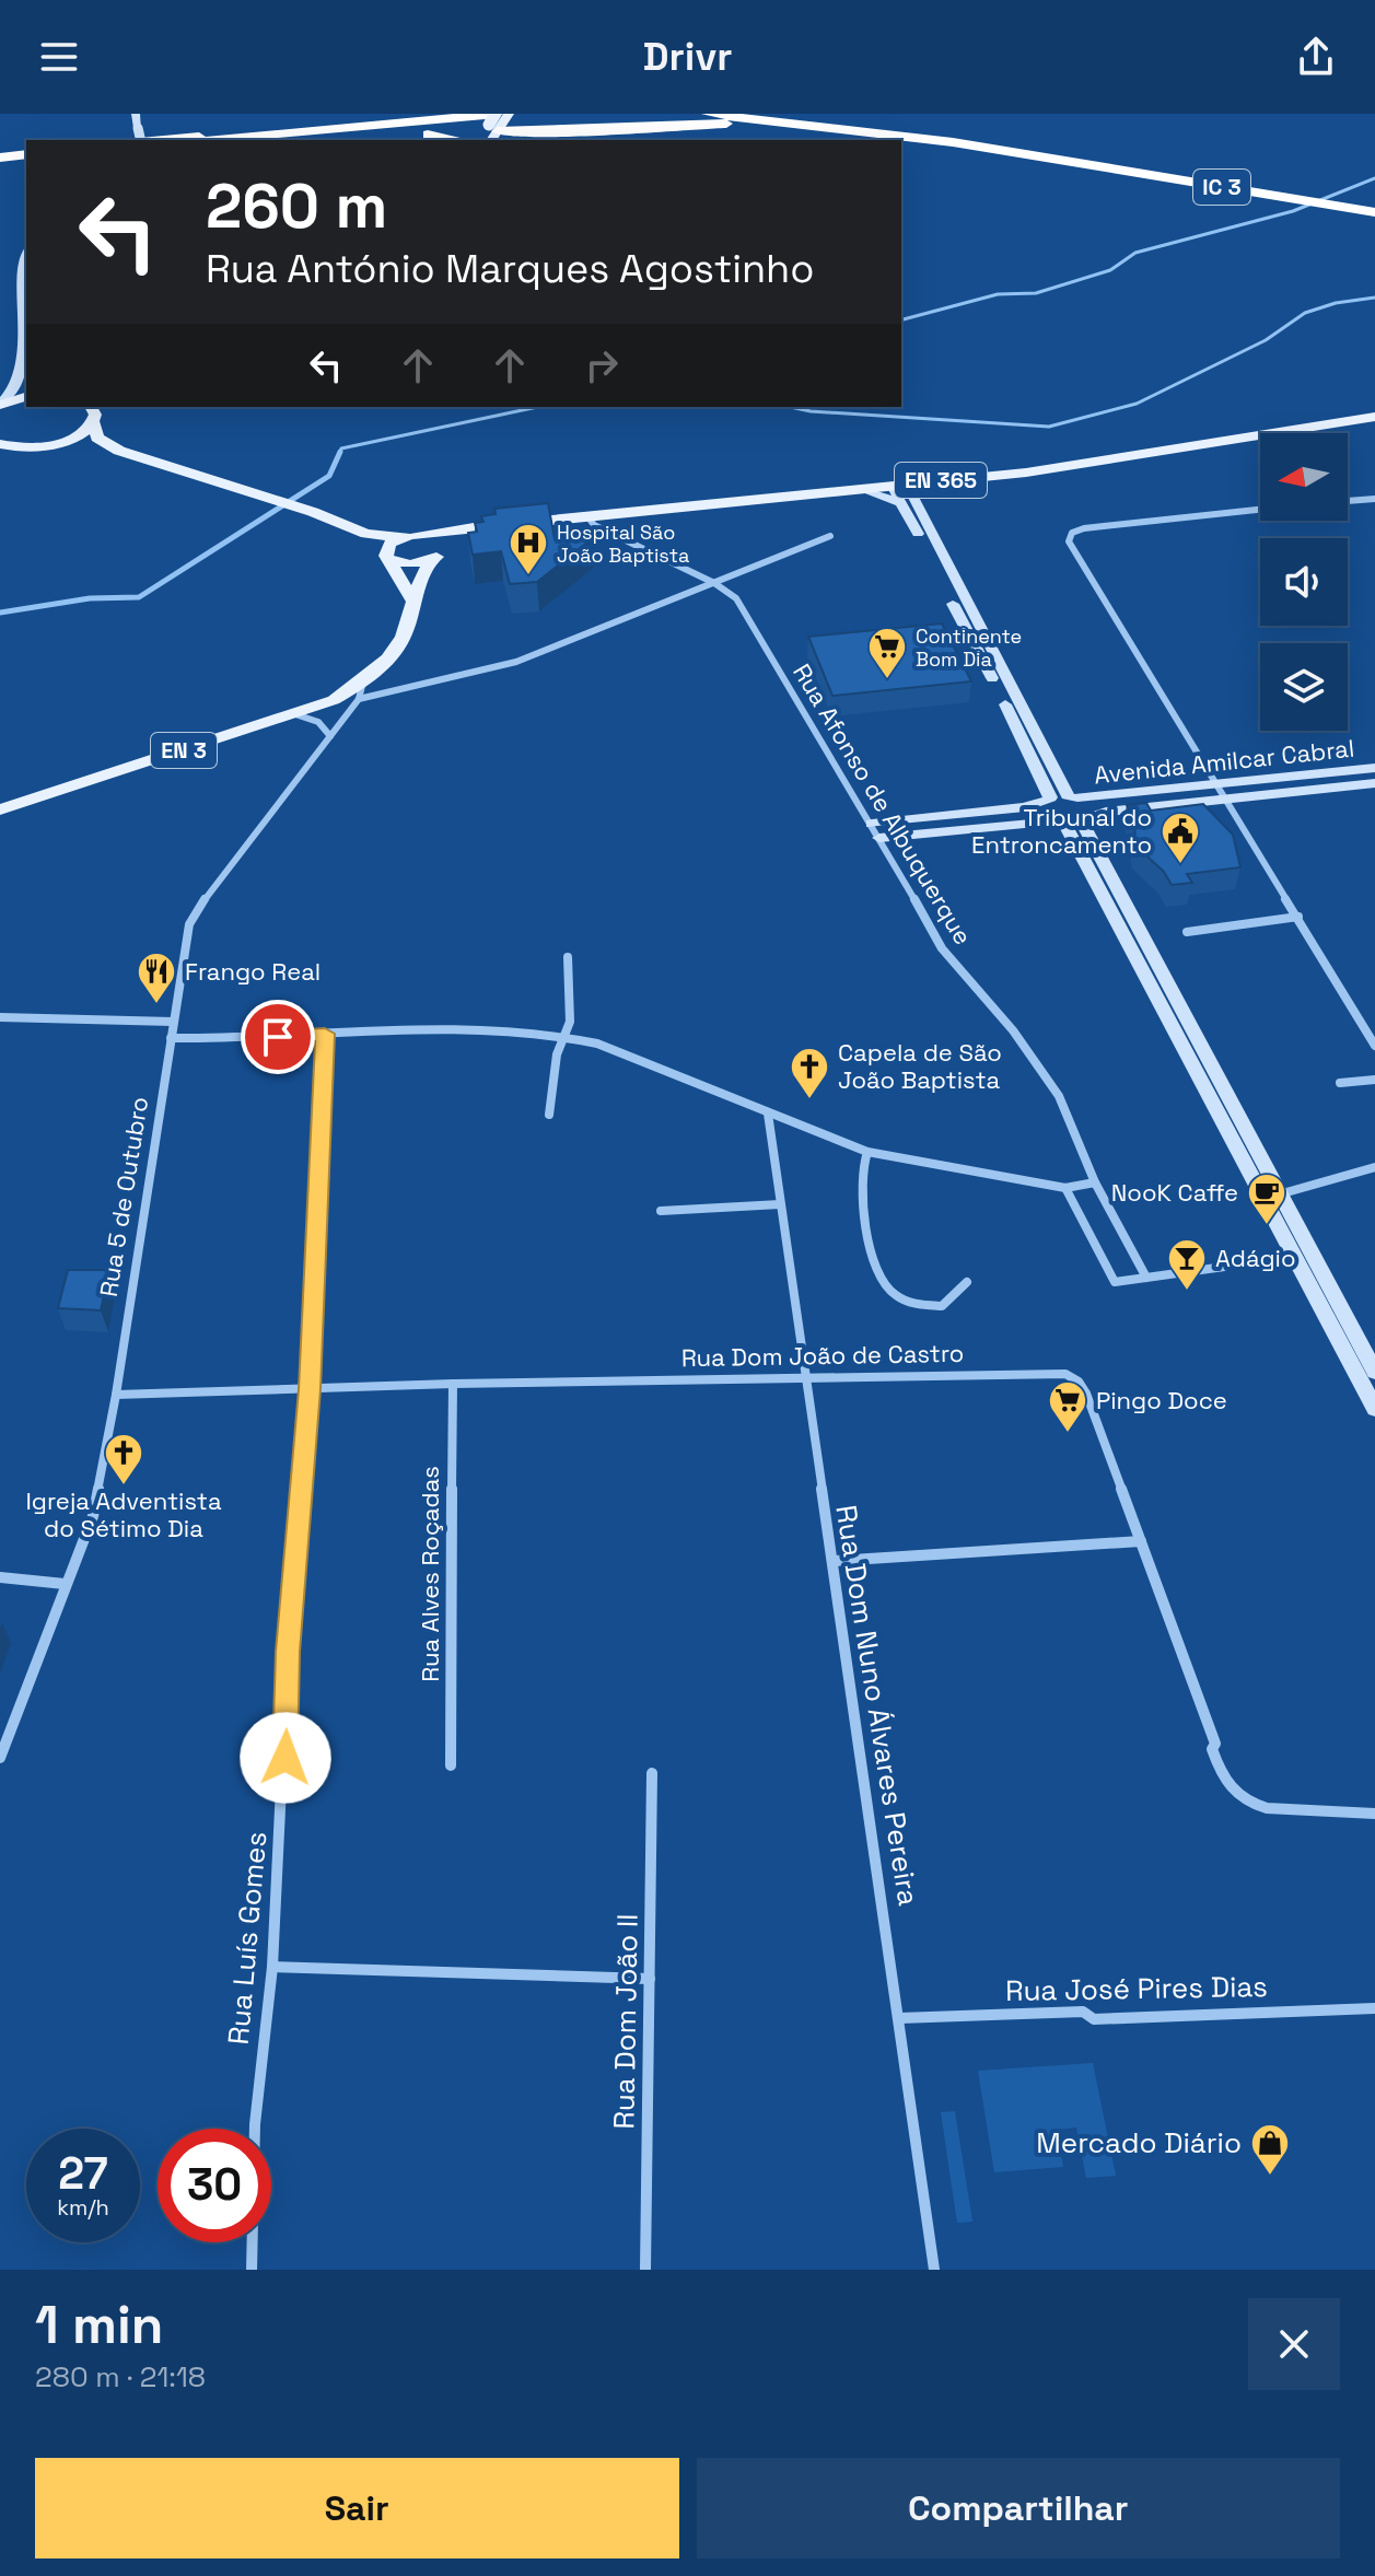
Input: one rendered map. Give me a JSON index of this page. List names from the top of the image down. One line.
{"streets":{"highway":["IC 3"],"main road":["EN 365","EN 3"],"street":["Avenida Amilcar Cabral","Rua Afonso de Albuquerque","Rua 5 de Outubro","Rua Dom João de Castro","Rua Alves Roçadas","Rua Dom Nuno Álvares Pereira","Rua Luís Gomes","Rua José Pires Dias","Rua Dom João II"]},"crossings":[["EN 365","EN 3"],["EN 365","Rua Afonso de Albuquerque"],["EN 3","Rua 5 de Outubro"],["Avenida Amilcar Cabral","Rua Afonso de Albuquerque"],["Rua 5 de Outubro","Rua Dom João de Castro"],["Rua Dom João de Castro","Rua Alves Roçadas"],["Rua Dom João de Castro","Rua Dom Nuno Álvares Pereira"],["Rua Dom João de Castro","Rua Luís Gomes"],["Rua Dom Nuno Álvares Pereira","Rua José Pires Dias"]],"places":{"hospital":["Hospital São João Baptista"],"supermarket":["Continente Bom Dia","Pingo Doce"],"public building":["Tribunal do Entroncamento"],"restaurant":["Frango Real"],"church":["Capela de São João Baptista","Igreja Adventista do Sétimo Dia"],"cafe":["NooK Caffe"],"bar":["Adágio"],"shop":["Mercado Diário"]},"north":"left","page":{"header":"Drivr","turn":["260 m","Rua António Marques Agostinho"],"speed":"27 km/h","limit":"30","heading":["1 min","280 m · 21:18"],"buttons":["Sair","Compartilhar"]}}
